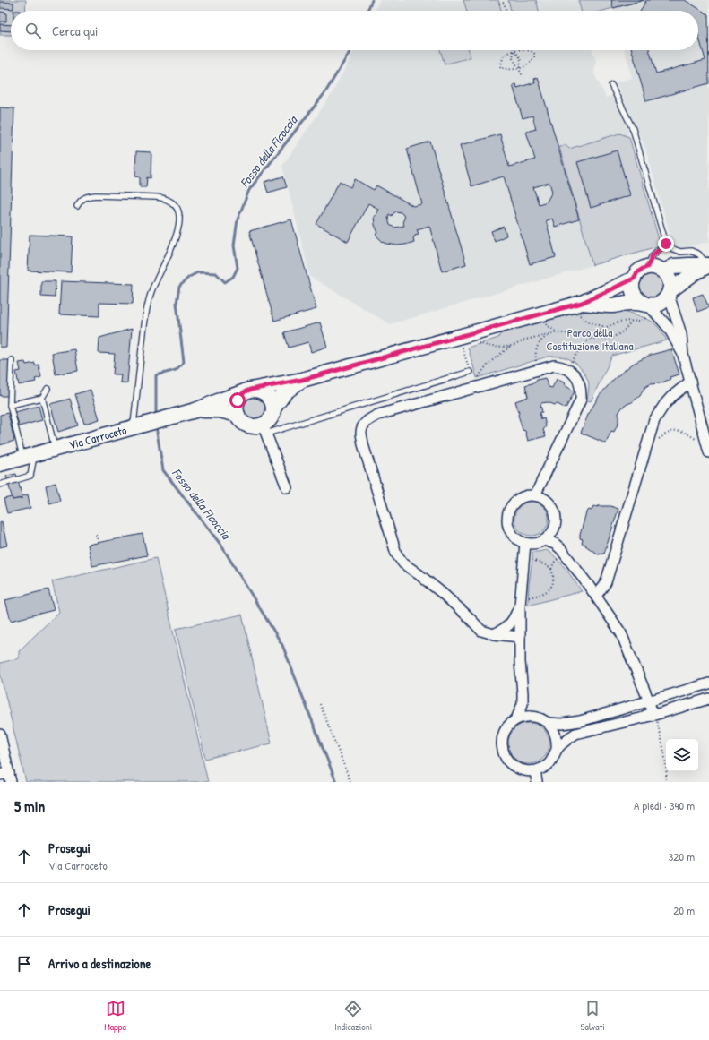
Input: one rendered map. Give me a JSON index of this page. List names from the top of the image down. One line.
{"streets":{"street":["Via Carroceto"]},"water":["Fosso della Ficoccia"],"parks":["Parco della Costituzione Italiana"],"page":{"search":"Cerca qui","heading":["5 min","A piedi · 340 m"],"list":[["Prosegui","Via Carroceto","320 m"],["Prosegui","20 m"],"Arrivo a destinazione"],"nav":["Mappa","Indicazioni","Salvati"]}}
